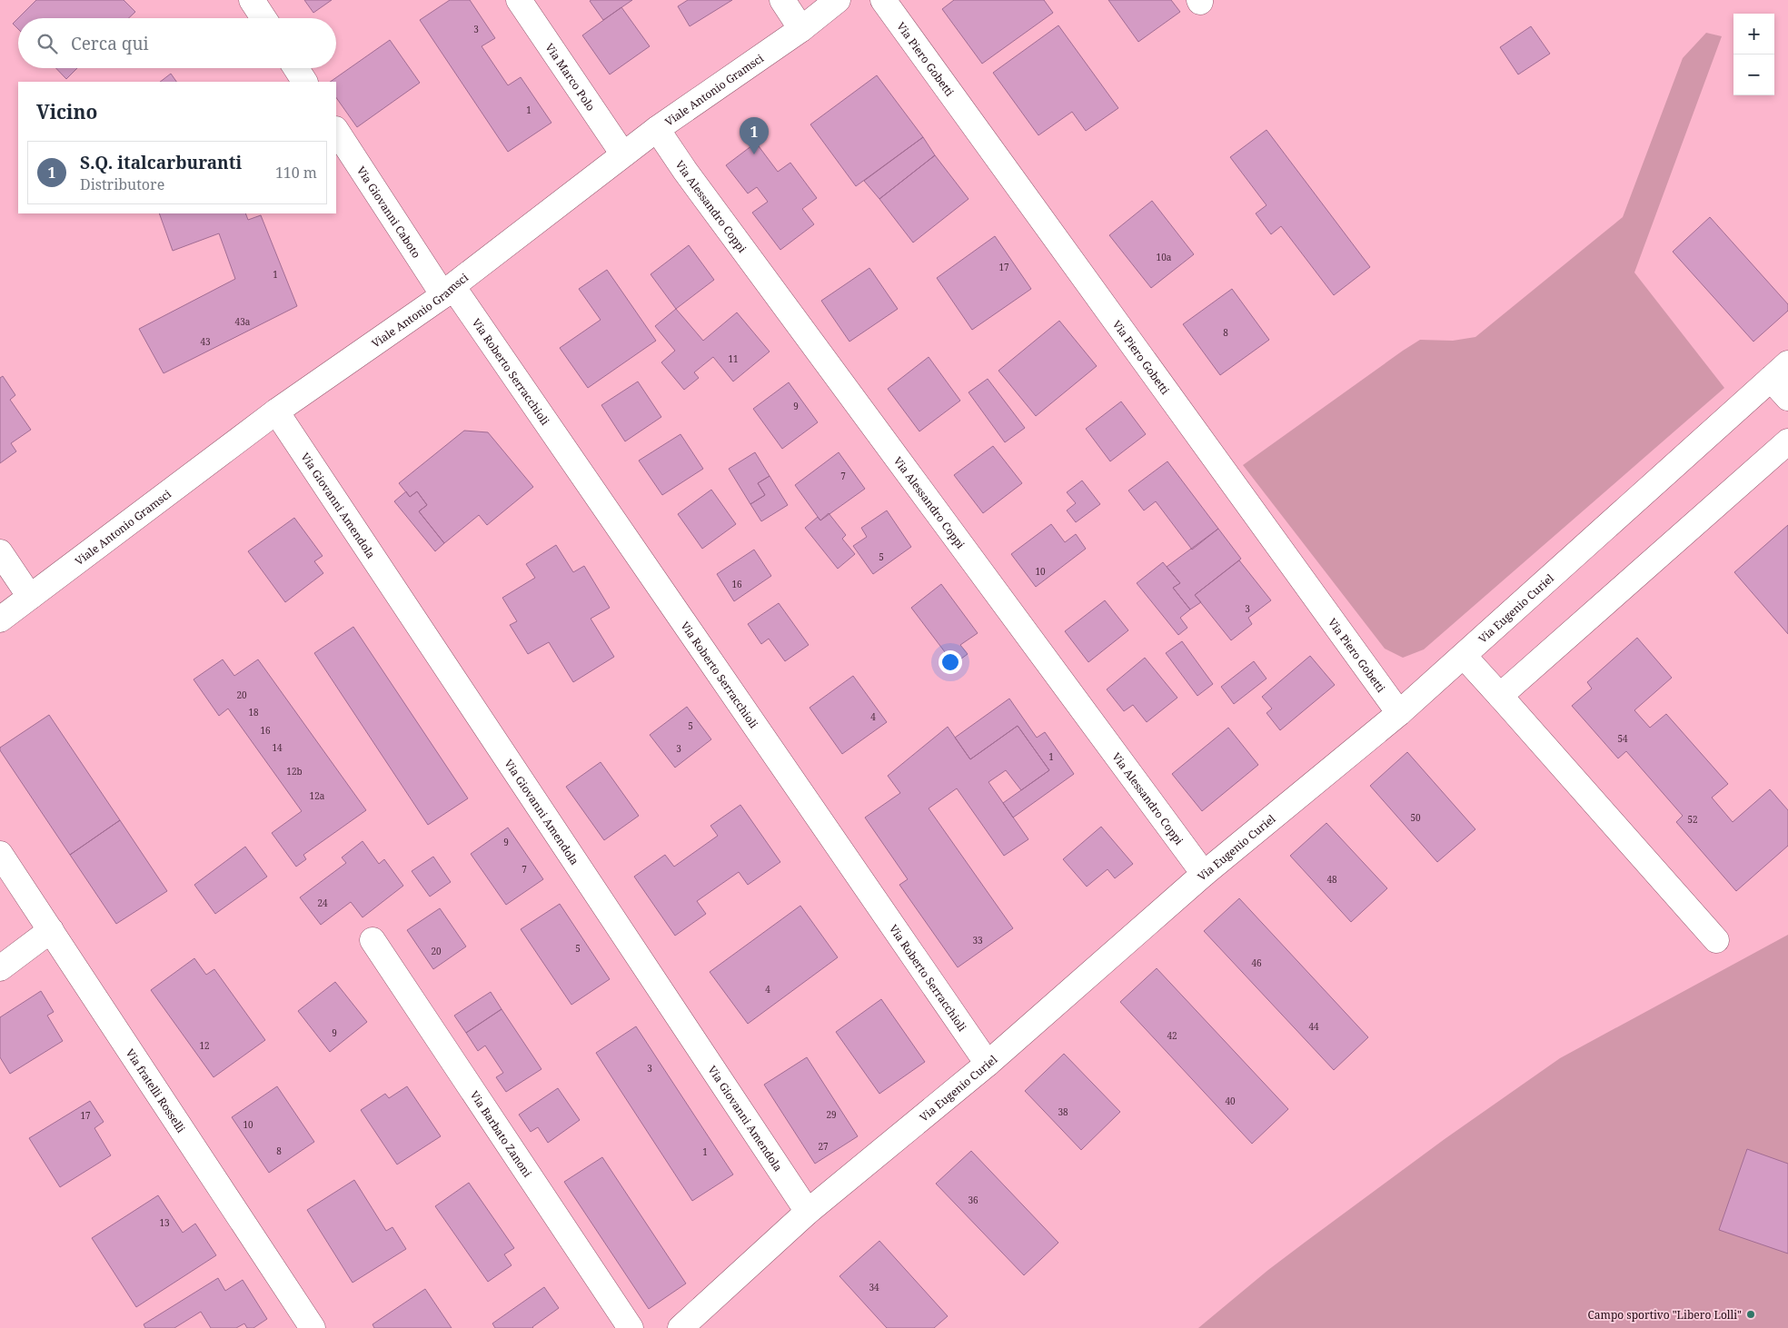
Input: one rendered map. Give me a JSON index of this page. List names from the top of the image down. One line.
{"streets":{"street":["Via Piero Gobetti","Via Marco Polo","Viale Antonio Gramsci","Via Alessandro Coppi","Via Giovanni Caboto","Via Roberto Serracchioli","Via Giovanni Amendola","Via Eugenio Curiel","Via fratelli Rosselli","Via Barbato Zanoni"]},"crossings":[["Via Piero Gobetti","Via Eugenio Curiel"],["Via Marco Polo","Viale Antonio Gramsci"],["Viale Antonio Gramsci","Via Alessandro Coppi"],["Viale Antonio Gramsci","Via Giovanni Caboto"],["Viale Antonio Gramsci","Via Roberto Serracchioli"],["Viale Antonio Gramsci","Via Giovanni Amendola"],["Via Alessandro Coppi","Via Eugenio Curiel"],["Via Giovanni Caboto","Via Roberto Serracchioli"],["Via Roberto Serracchioli","Via Eugenio Curiel"],["Via Giovanni Amendola","Via Eugenio Curiel"]],"places":["Campo sportivo \"Libero Lolli\""],"house_numbers":["3","1","10a","17","1","43a","8","43","11","9","7","5","10","16","3","20","18","4","5","16","54","14","3","1","12b","12a","50","52","9","7","48","24","33","5","20","46","4","44","9","42","12","3","40","38","29","17","10","27","8","1","36","13","34"],"page":{"map_buttons":["+","−"],"search":"Cerca qui","heading":"Vicino","pins":"1","list":[{"mark":"1","name":"S.Q. italcarburanti","note":"Distributore","value":"110 m"}]}}
